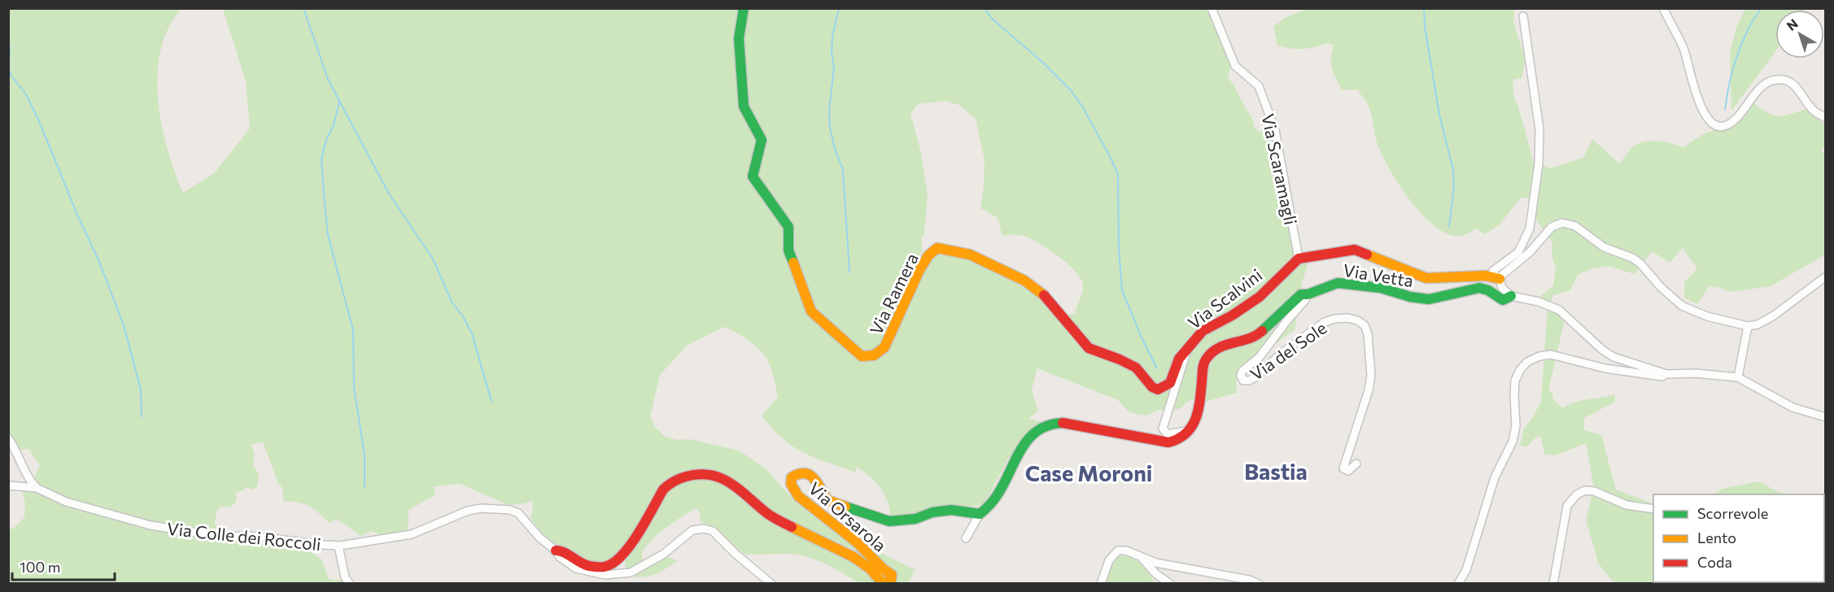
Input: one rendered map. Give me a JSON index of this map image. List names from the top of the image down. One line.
{"streets":{"street":["Via Scaramagli","Via Vetta","Via Ramera","Via Scalvini","Via del Sole","Via Orsarola","Via Colle dei Roccoli"]},"crossings":[["Via Scaramagli","Via Scalvini"],["Via Vetta","Via Scalvini"],["Via Vetta","Via del Sole"],["Via Ramera","Via Scalvini"],["Via Orsarola","Via Colle dei Roccoli"]],"districts":["Bastia","Case Moroni"],"legend":["Scorrevole","Lento","Coda"],"scale_bar":"100 m","north":"top left"}
